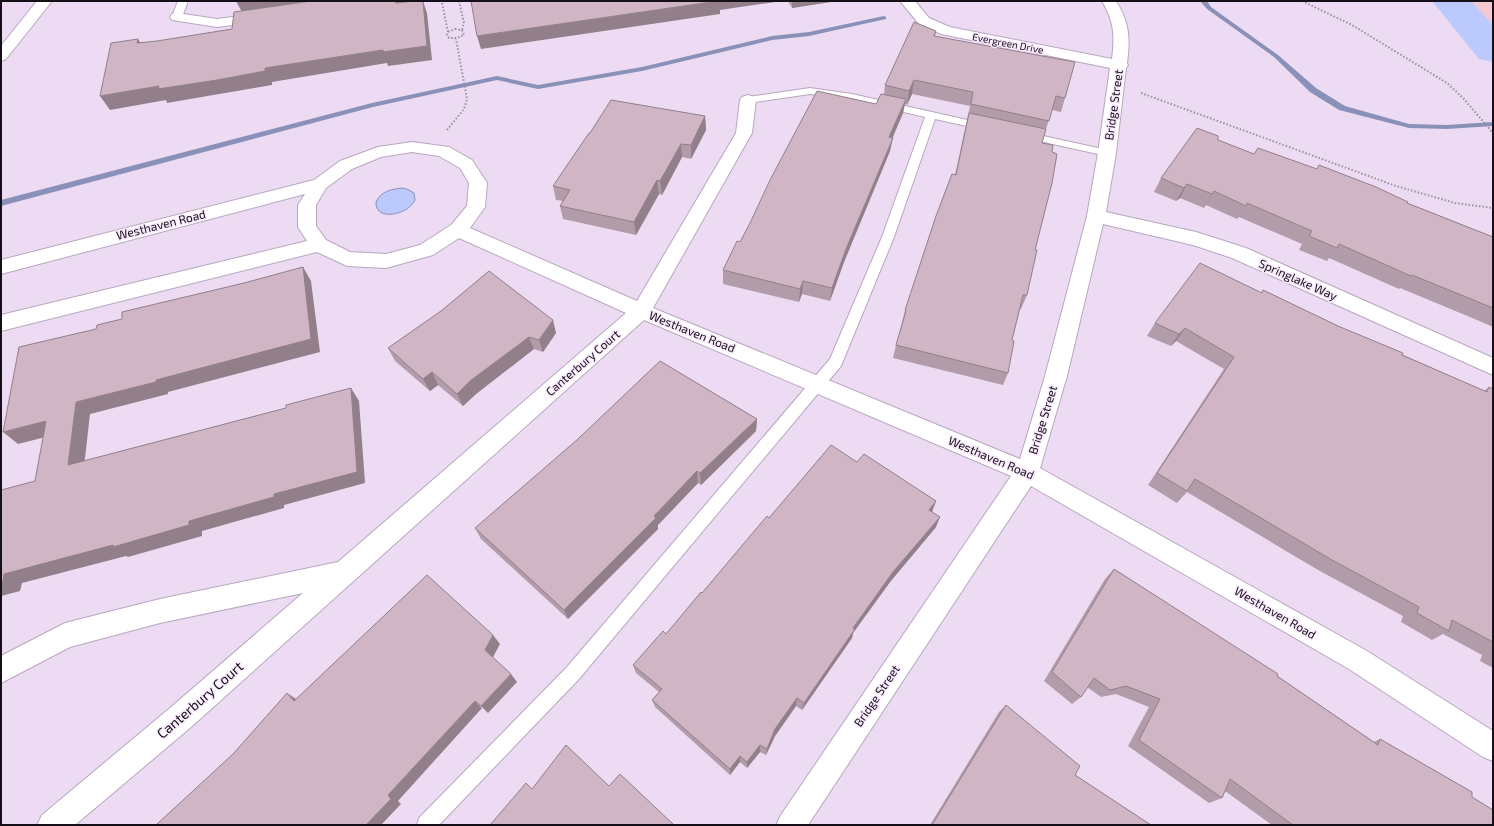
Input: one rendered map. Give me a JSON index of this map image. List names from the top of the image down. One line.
{"streets":{"street":["Evergreen Drive","Bridge Street","Westhaven Road","Springlake Way","Canterbury Court"]},"crossings":[["Evergreen Drive","Bridge Street"],["Bridge Street","Westhaven Road"],["Bridge Street","Springlake Way"],["Westhaven Road","Canterbury Court"]]}
